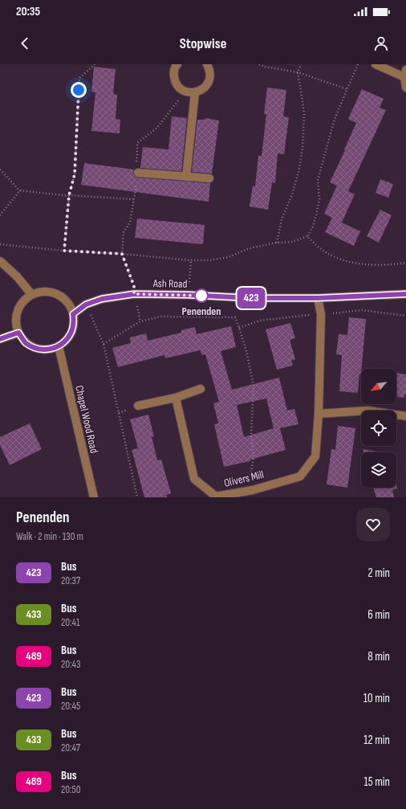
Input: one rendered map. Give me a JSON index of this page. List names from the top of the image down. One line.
{"streets":{"street":["Ash Road","Chapel Wood Road","Olivers Mill"]},"crossings":[["Ash Road","Chapel Wood Road"],["Ash Road","Olivers Mill"]],"places":["Penenden"],"lines":["bus line 423"],"north":"bottom left","page":{"status":"20:35","header":"Stopwise","on_map":"423","heading":["Penenden","Walk · 2 min · 130 m"],"list":[{"mark":"423","name":"Bus","note":"20:37","value":"2 min"},{"mark":"433","name":"Bus","note":"20:41","value":"6 min"},{"mark":"489","name":"Bus","note":"20:43","value":"8 min"},{"mark":"423","name":"Bus","note":"20:45","value":"10 min"},{"mark":"433","name":"Bus","note":"20:47","value":"12 min"},{"mark":"489","name":"Bus","note":"20:50","value":"15 min"}]}}
